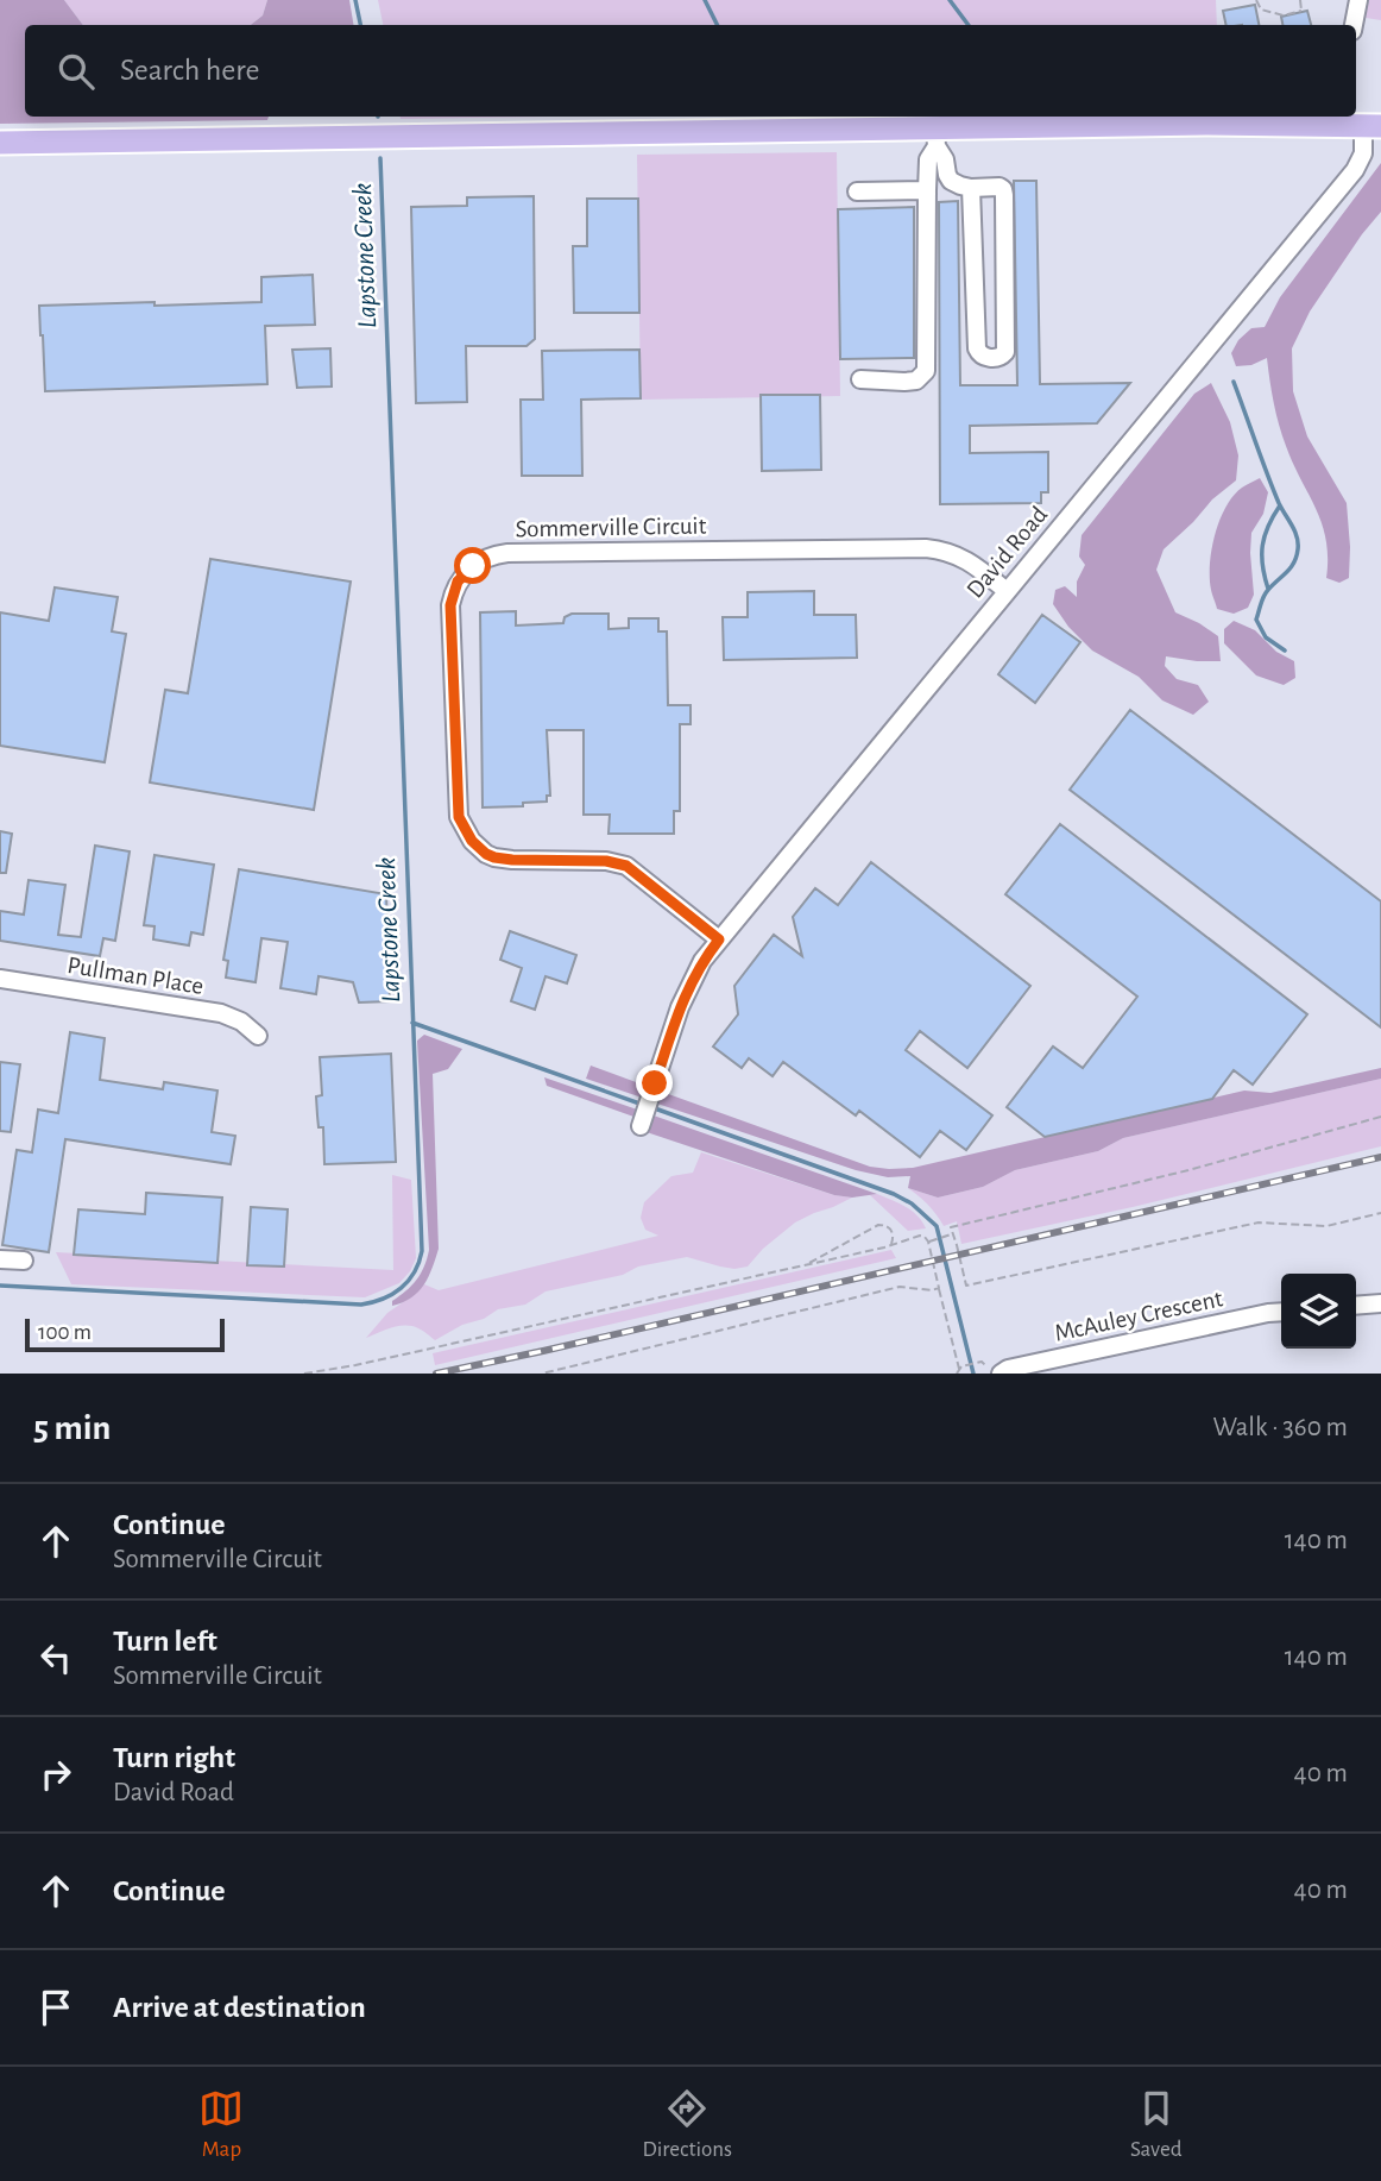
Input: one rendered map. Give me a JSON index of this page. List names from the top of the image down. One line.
{"streets":{"street":["Sommerville Circuit","David Road","Pullman Place","McAuley Crescent"]},"crossings":[["Sommerville Circuit","David Road"]],"water":["Lapstone Creek"],"scale_bar":"100 m","page":{"search":"Search here","scale":"100 m","heading":["5 min","Walk · 360 m"],"list":[["Continue","Sommerville Circuit","140 m"],["Turn left","Sommerville Circuit","140 m"],["Turn right","David Road","40 m"],["Continue","40 m"],"Arrive at destination"],"nav":["Map","Directions","Saved"]}}
